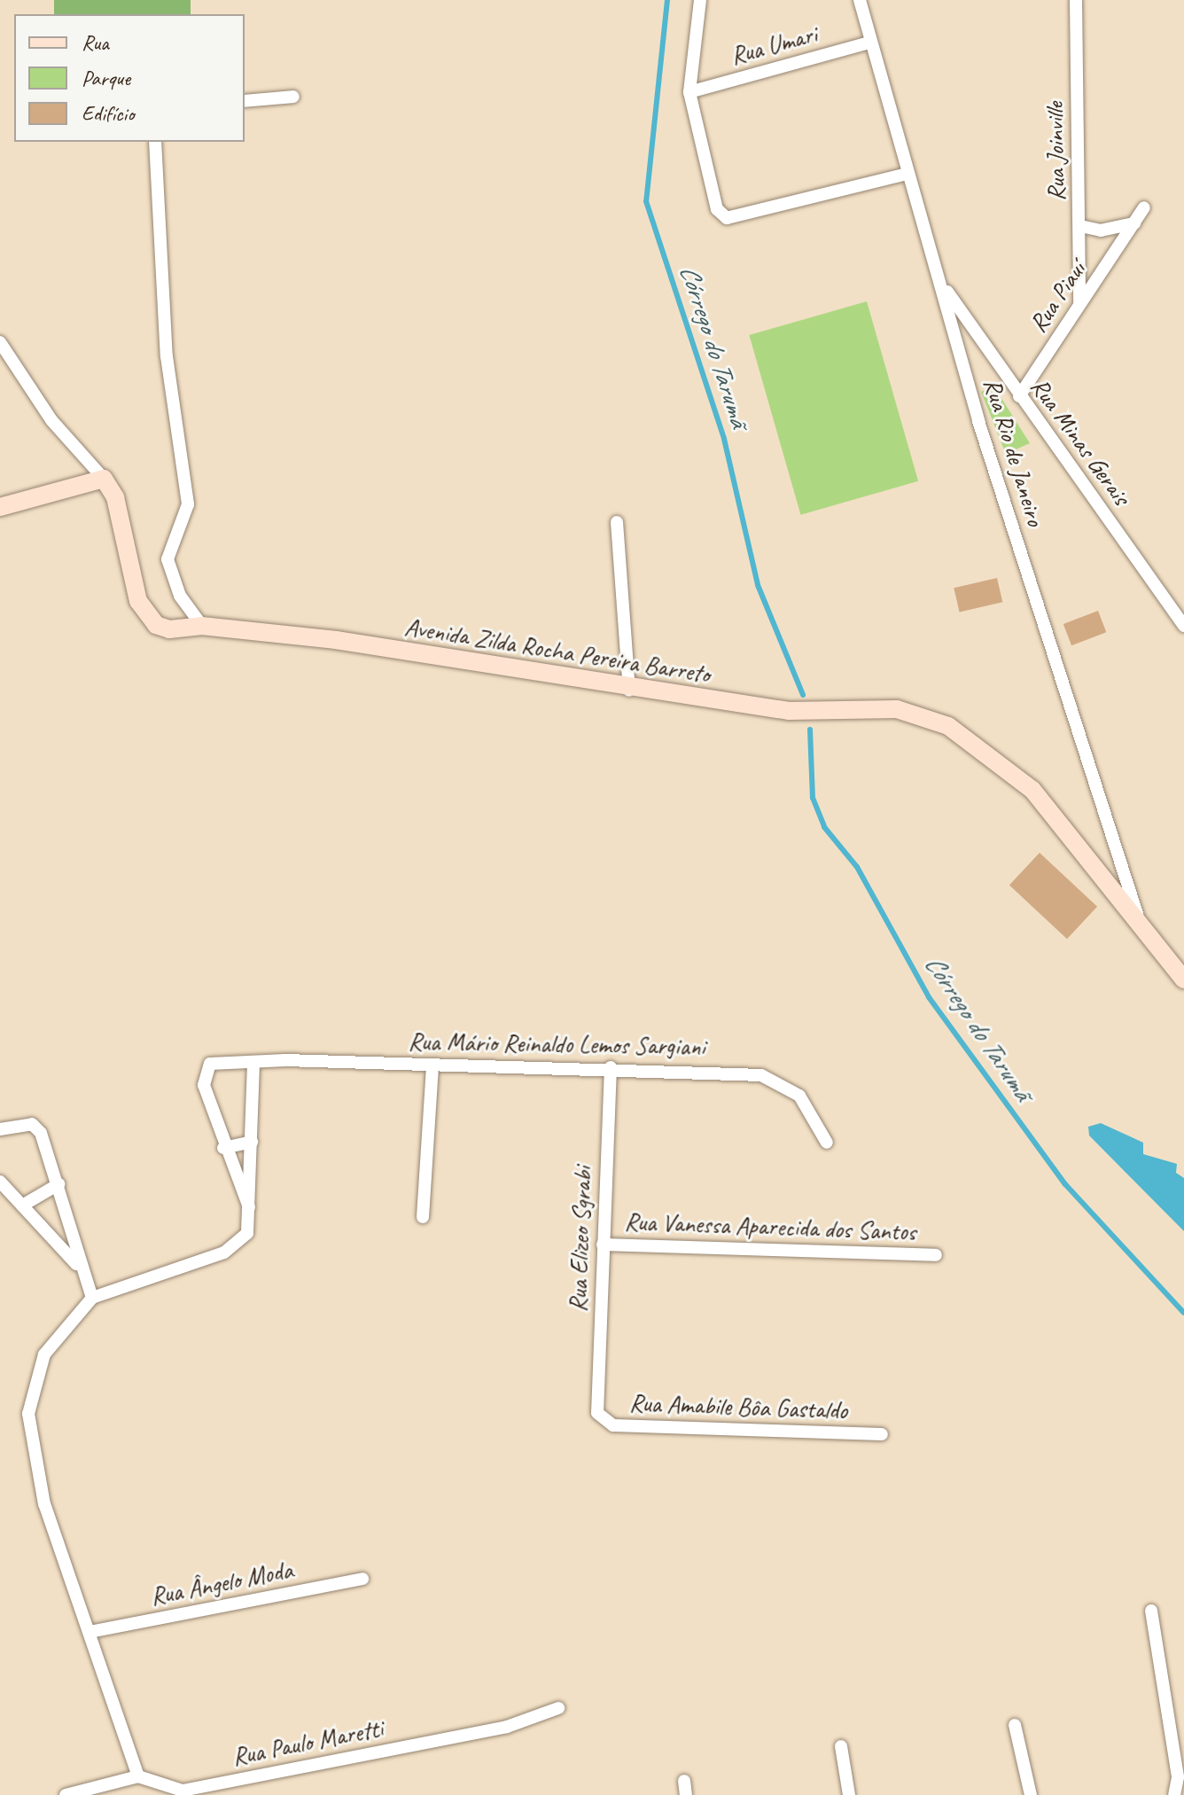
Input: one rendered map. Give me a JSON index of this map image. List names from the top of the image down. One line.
{"streets":{"street":["Rua Umari","Rua Joinville","Rua Piauí","Rua Minas Gerais","Rua Rio de Janeiro","Avenida Zilda Rocha Pereira Barreto","Rua Mário Reinaldo Lemos Sargiani","Rua Vanessa Aparecida dos Santos","Rua Elizeo Sgrabi","Rua Amabile Bôa Gastaldo","Rua Ângelo Moda","Rua Paulo Maretti"]},"crossings":[["Rua Umari","Rua Rio de Janeiro"],["Rua Joinville","Rua Piauí"],["Rua Piauí","Rua Minas Gerais"],["Rua Minas Gerais","Rua Rio de Janeiro"],["Rua Rio de Janeiro","Avenida Zilda Rocha Pereira Barreto"],["Rua Mário Reinaldo Lemos Sargiani","Rua Elizeo Sgrabi"],["Rua Vanessa Aparecida dos Santos","Rua Elizeo Sgrabi"],["Rua Elizeo Sgrabi","Rua Amabile Bôa Gastaldo"]],"water":["Córrego do Tarumã"],"legend":["Rua","Parque","Edifício"]}
